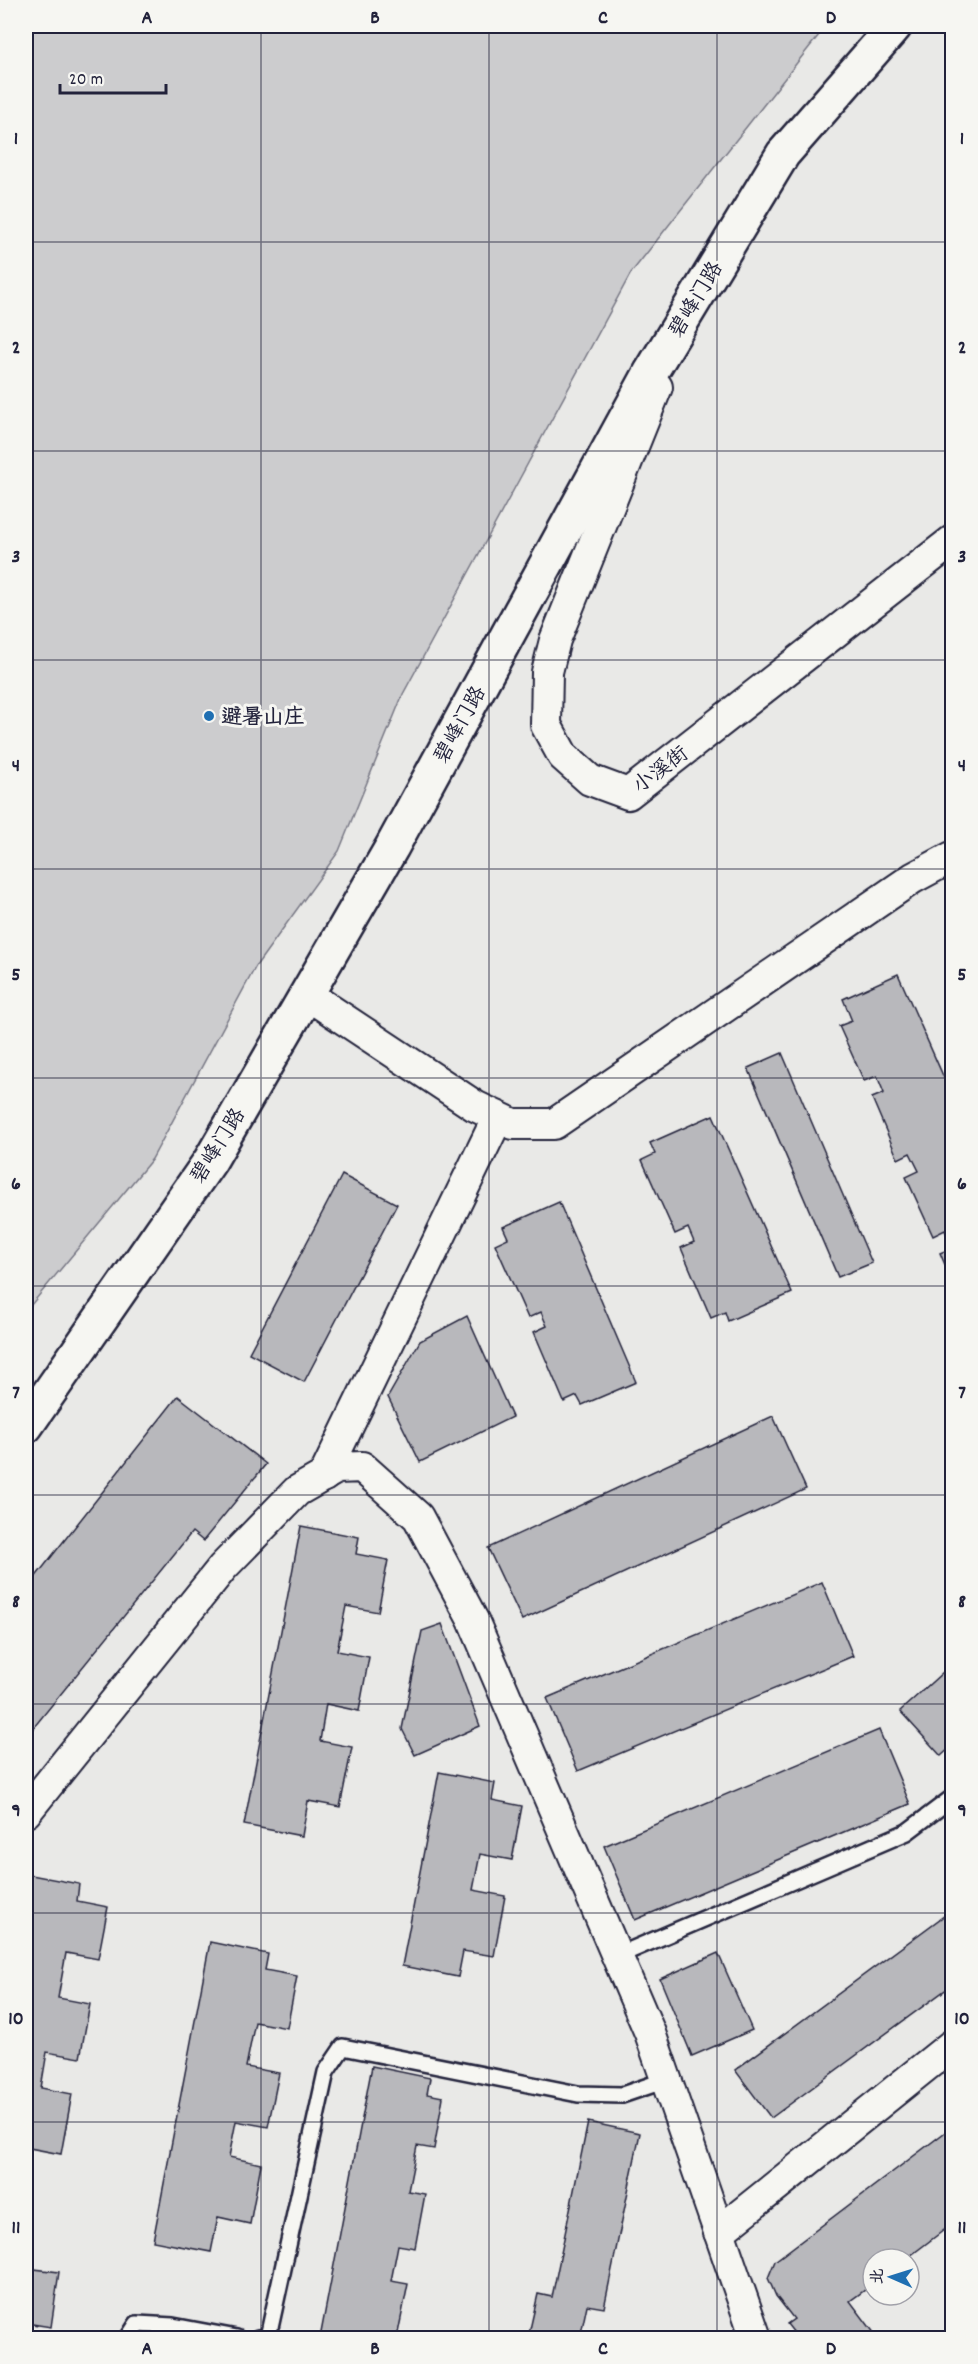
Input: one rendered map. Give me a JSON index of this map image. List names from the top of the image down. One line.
{"streets":{"street":["碧峰门路","小溪街"]},"crossings":[["碧峰门路","小溪街"]],"places":["避暑山庄"],"scale_bar":"20 m","north":"left","grid":{"columns":["A","B","C","D"],"rows":["1","2","3","4","5","6","7","8","9","10","11"]}}
